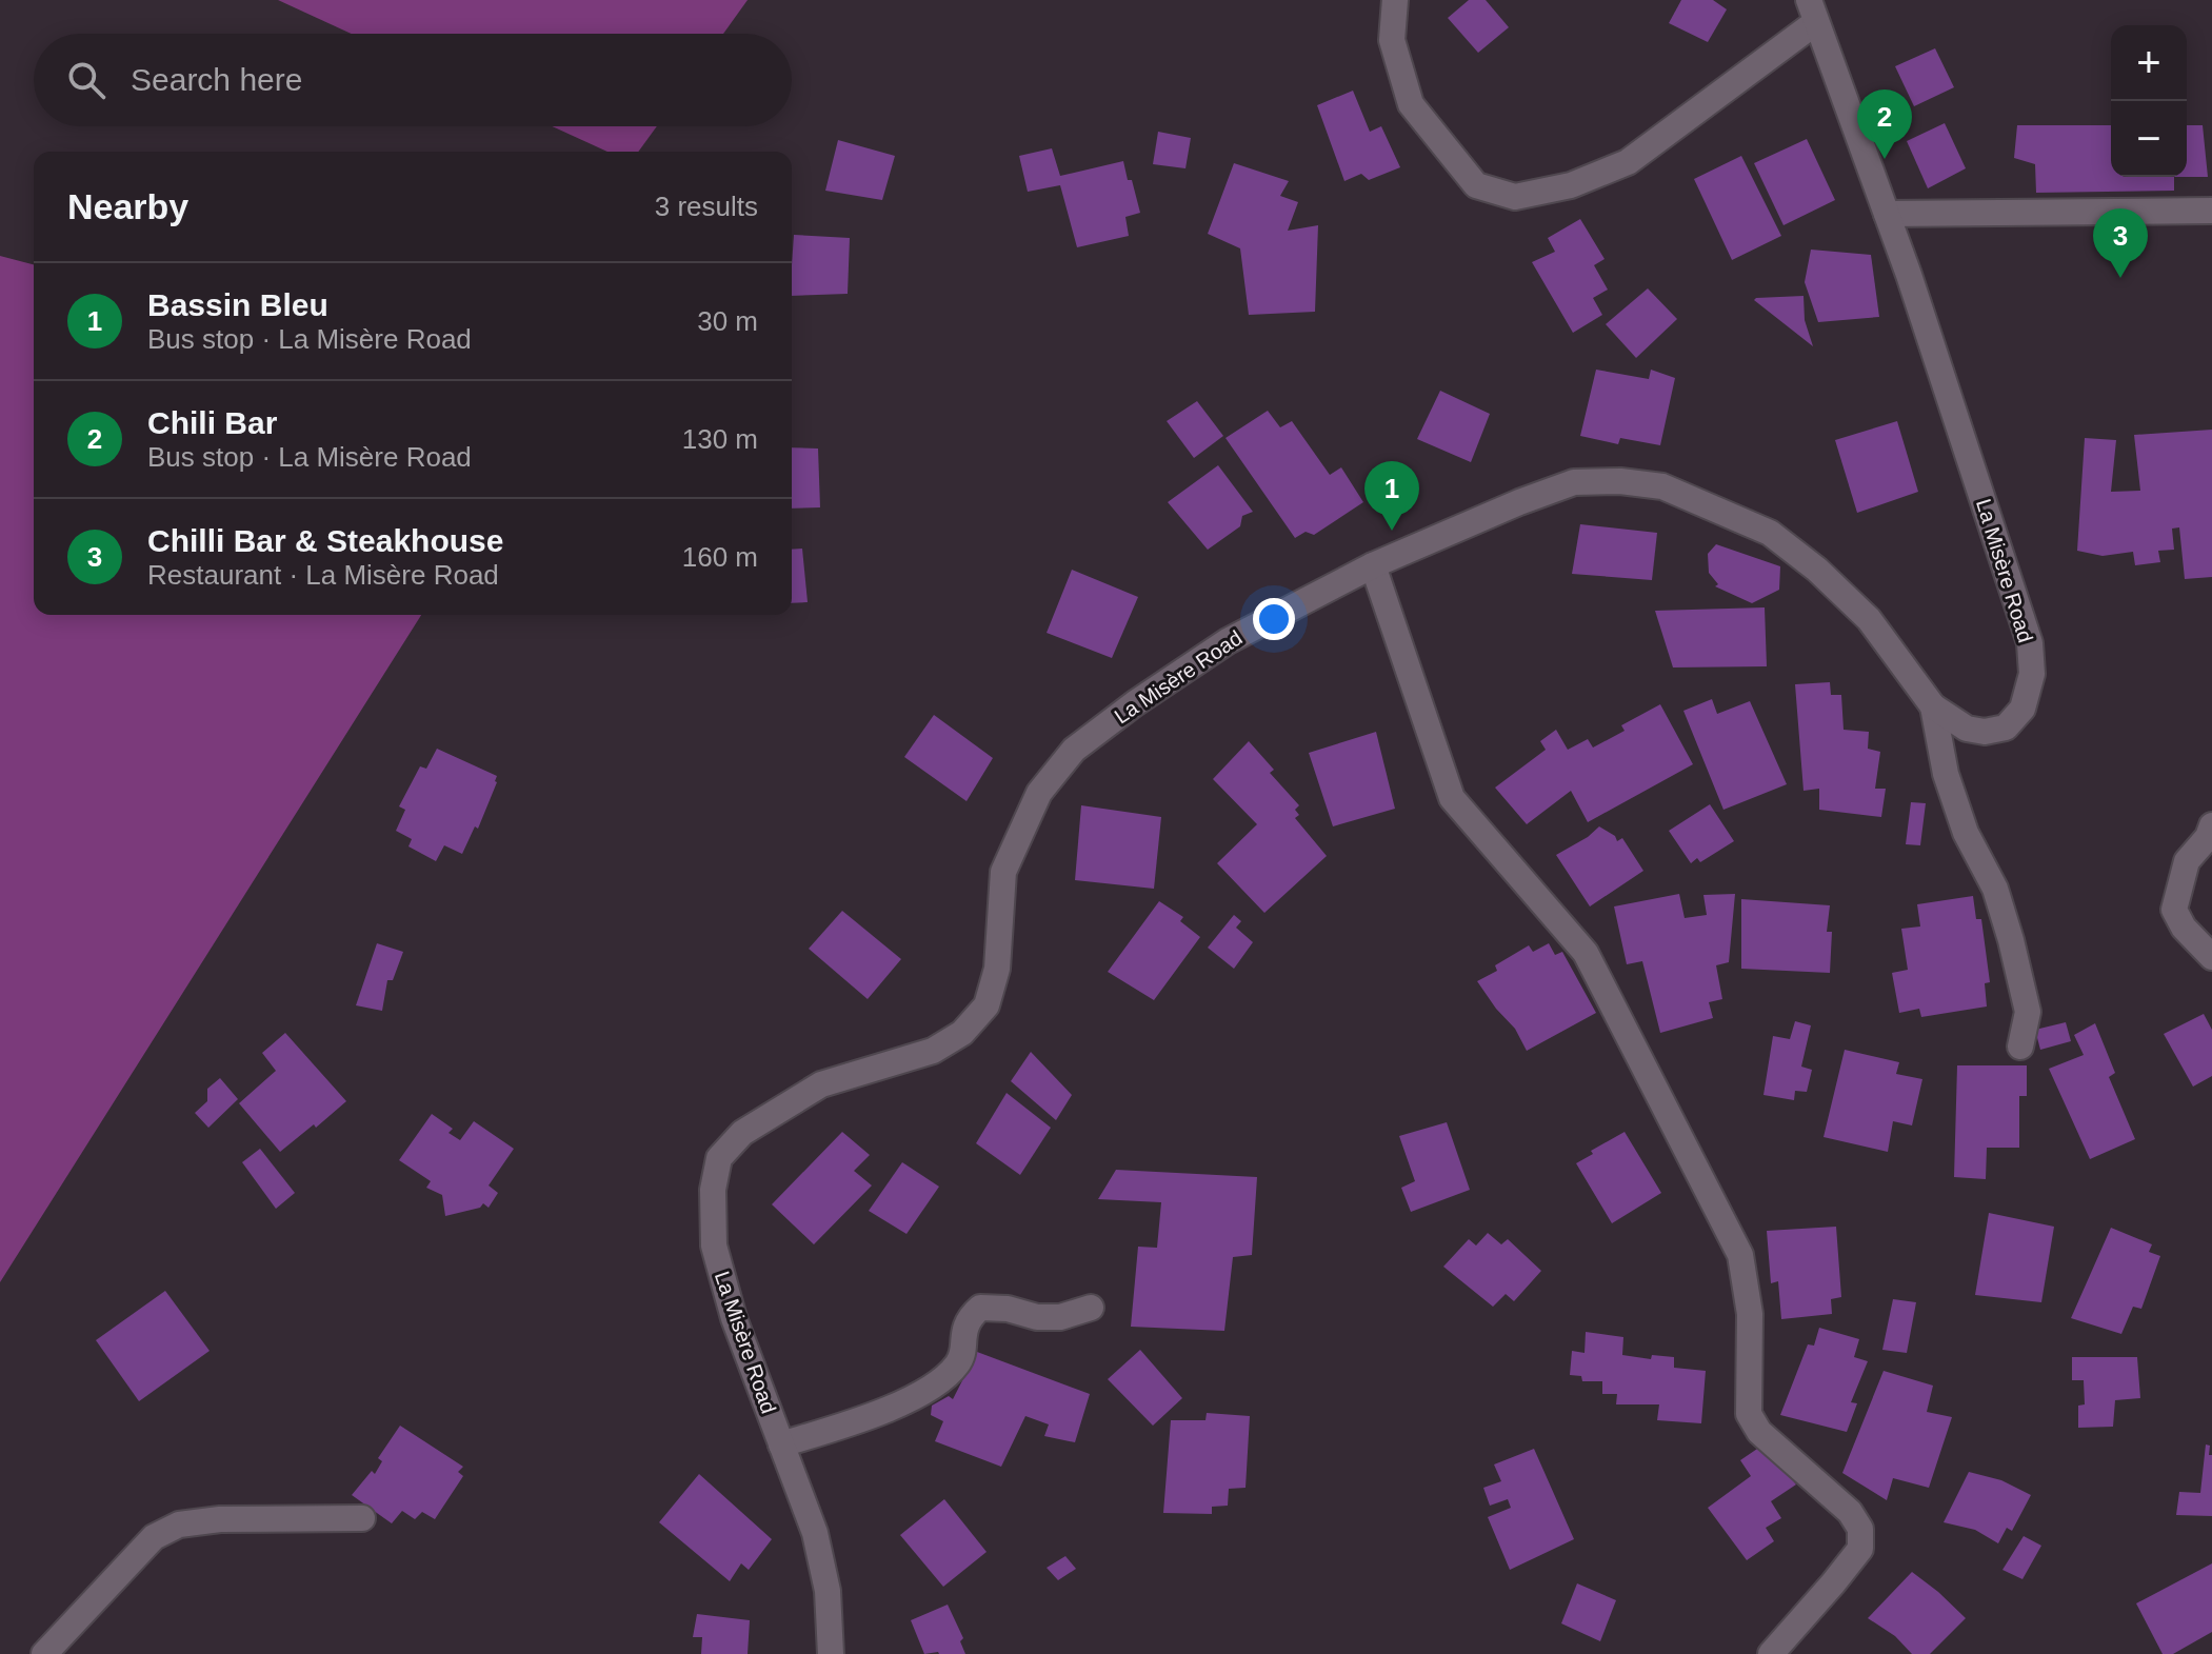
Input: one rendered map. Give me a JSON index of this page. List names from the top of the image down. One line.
{"streets":{"street":["La Misère Road"]},"page":{"map_buttons":["+","−"],"search":"Search here","pins":["2","3","1"],"heading":["Nearby","3 results"],"list":[{"mark":"1","name":"Bassin Bleu","note":"Bus stop · La Misère Road","value":"30 m"},{"mark":"2","name":"Chili Bar","note":"Bus stop · La Misère Road","value":"130 m"},{"mark":"3","name":"Chilli Bar & Steakhouse","note":"Restaurant · La Misère Road","value":"160 m"}]}}
